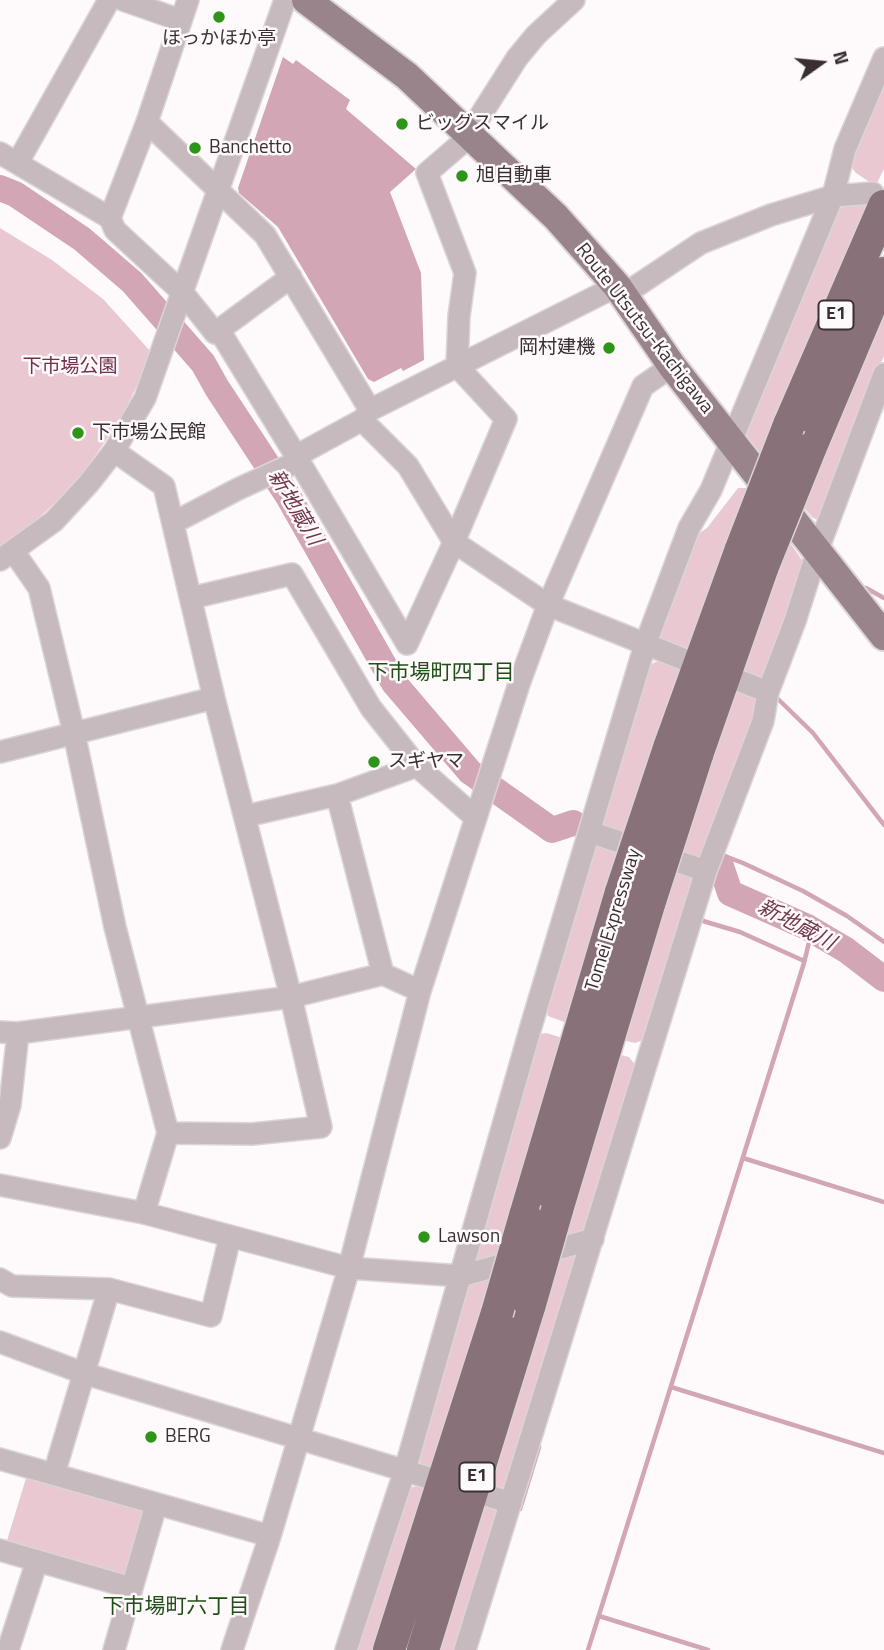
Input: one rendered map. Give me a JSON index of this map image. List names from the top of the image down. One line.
{"streets":{"highway":["E1","Tomei Expressway"],"main road":["Route Utsutsu-Kachigawa"]},"districts":["下市場町四丁目","下市場町六丁目"],"water":["新地蔵川"],"parks":["下市場公園"],"places":["ほっかほか亭","ビッグスマイル","Banchetto","旭自動車","岡村建機","下市場公民館","スギヤマ","Lawson","BERG"],"north":"right"}
